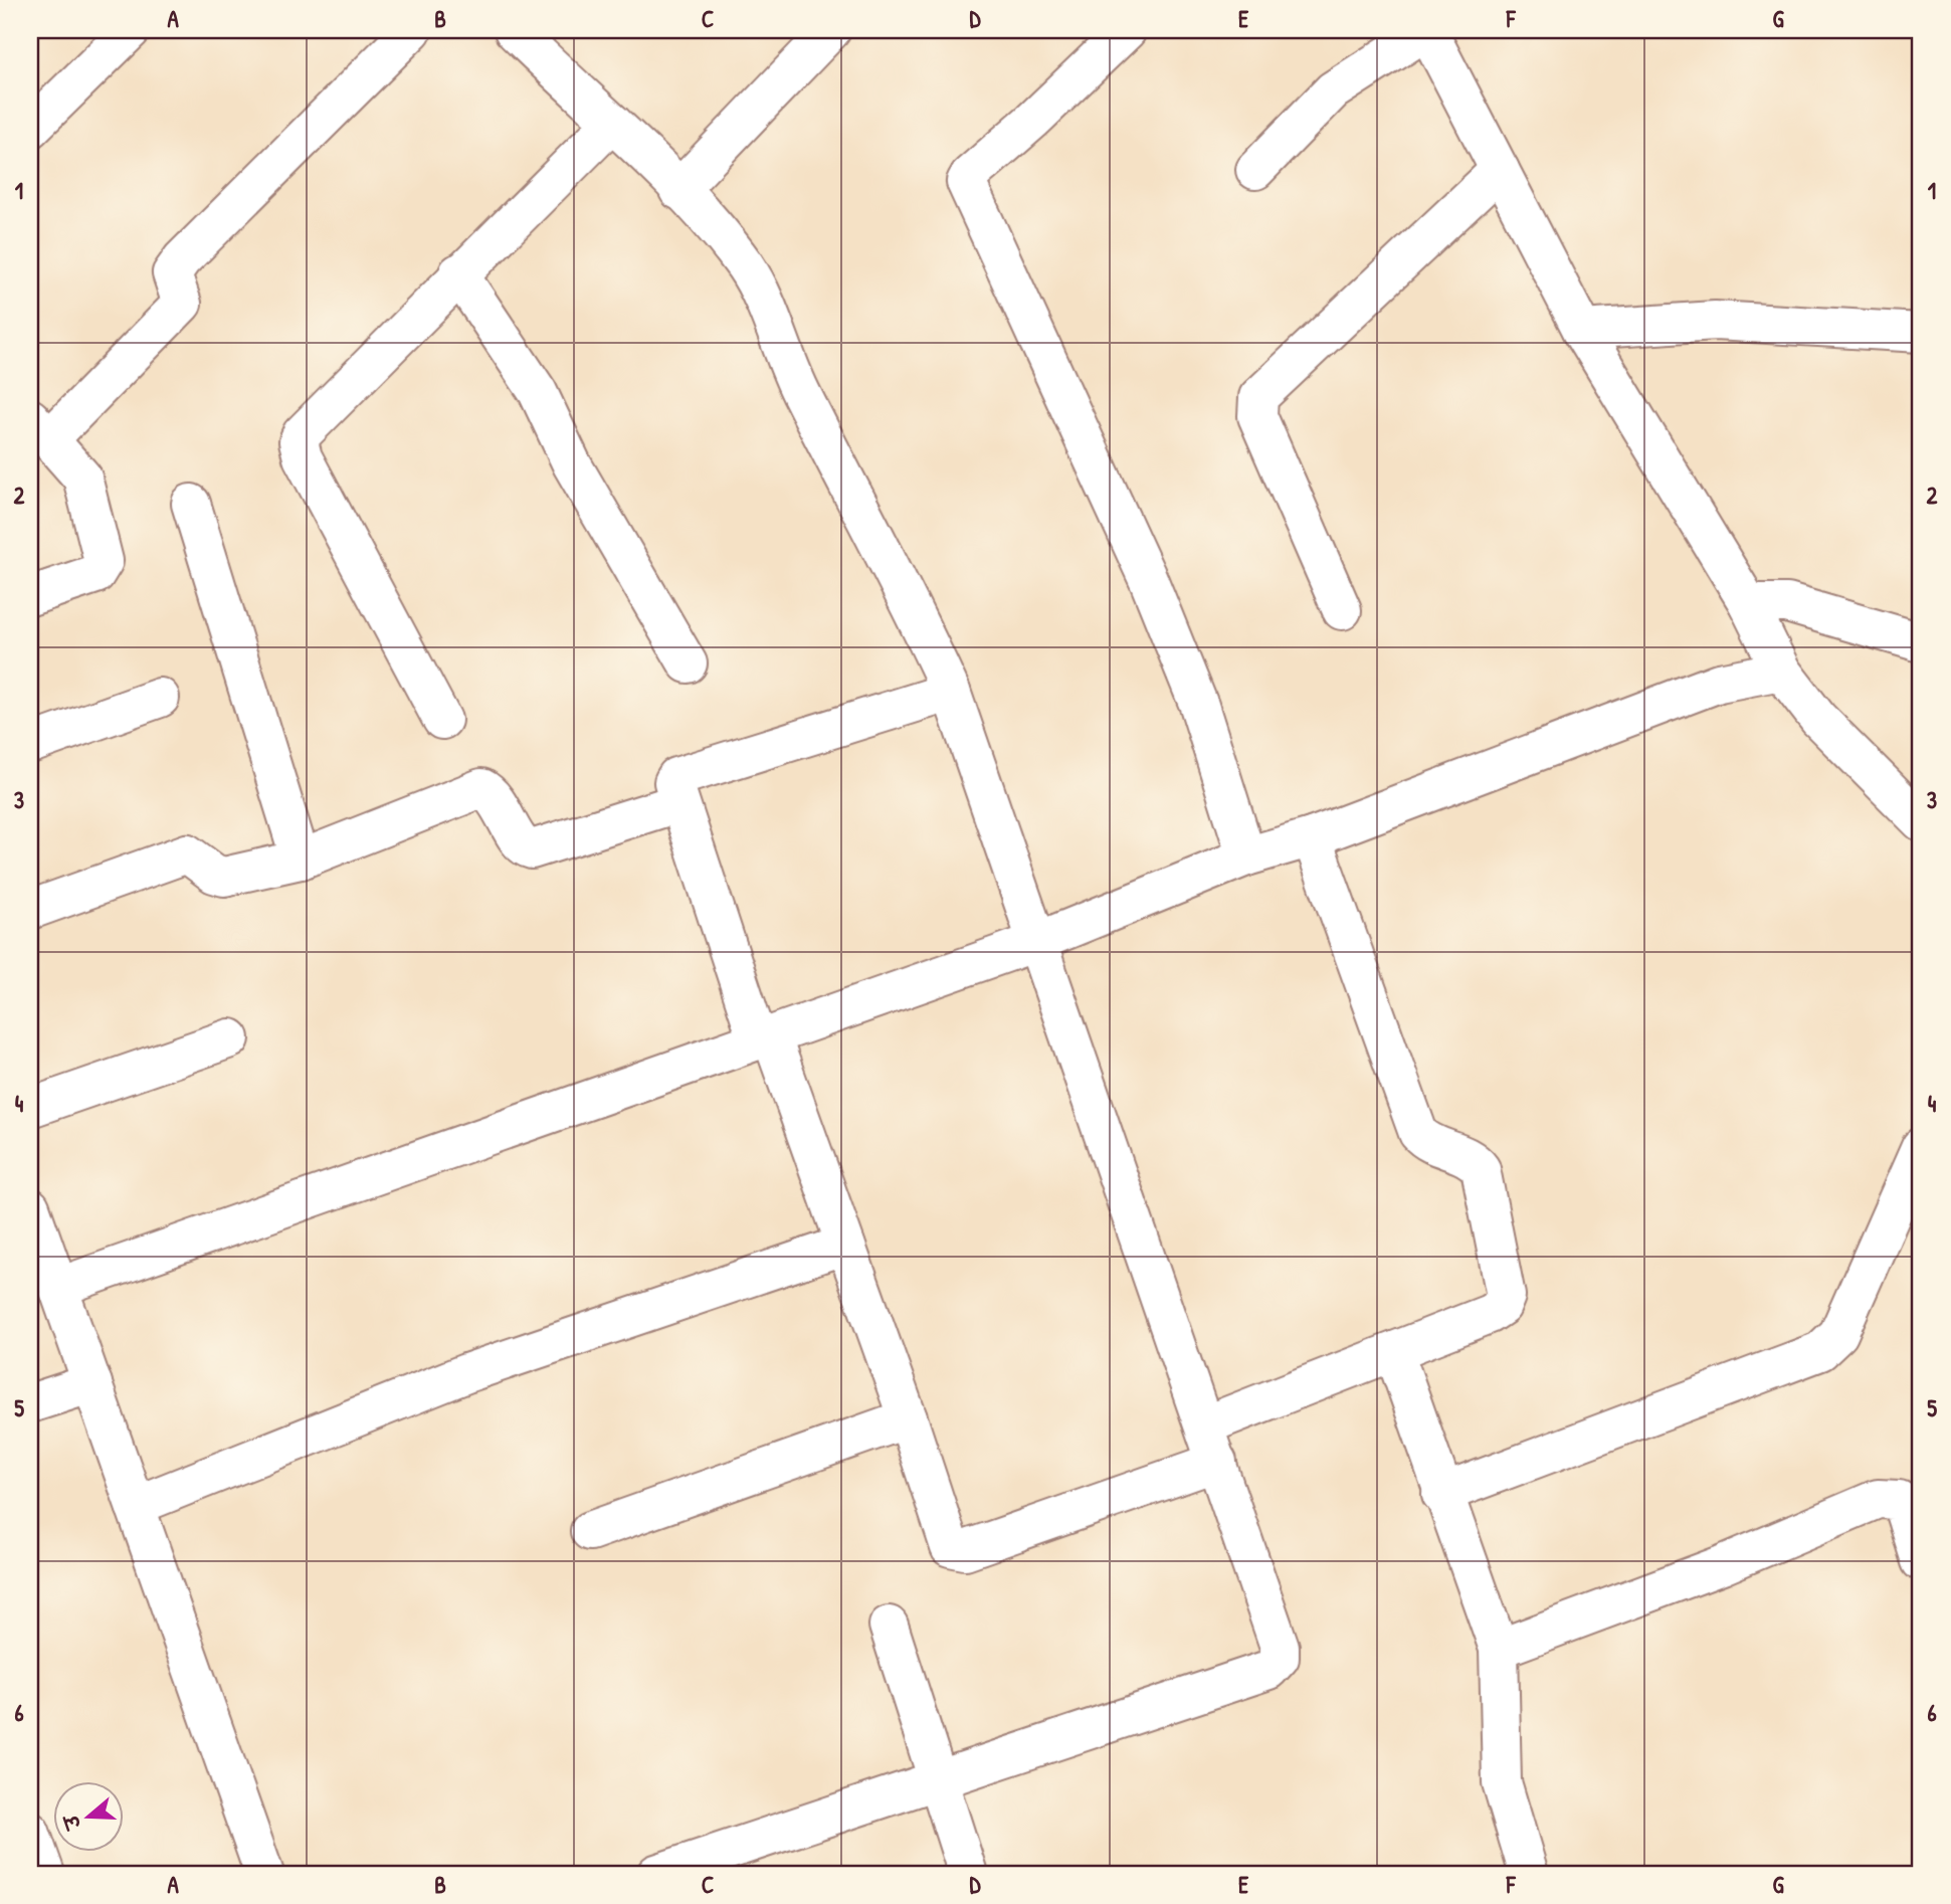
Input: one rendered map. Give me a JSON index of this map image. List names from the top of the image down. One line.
{"north":"left","grid":{"columns":["A","B","C","D","E","F","G"],"rows":["1","2","3","4","5","6"]}}
